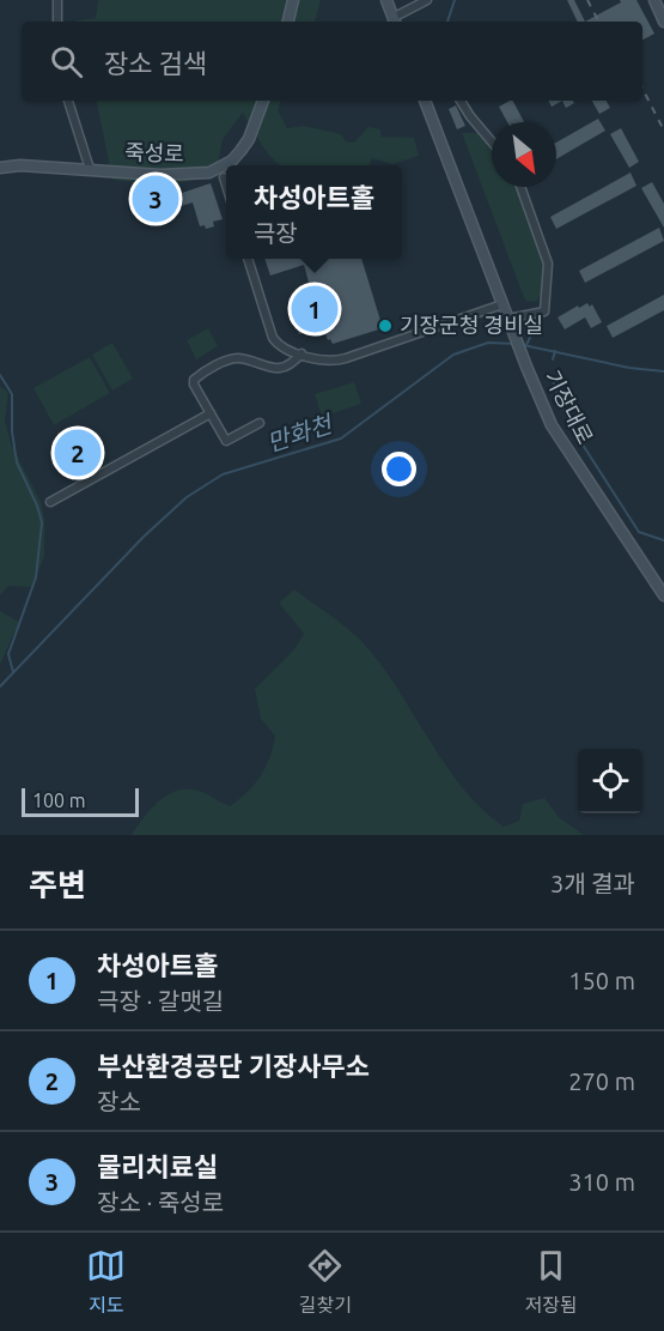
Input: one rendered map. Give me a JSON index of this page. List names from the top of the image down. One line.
{"streets":{"main road":["죽성로","기장대로"]},"water":["만화천"],"places":["기장군청 경비실"],"scale_bar":"100 m","north":"bottom right","page":{"search":"장소 검색","popup":["차성아트홀","극장"],"pins":["3","1","2"],"scale":"100 m","heading":["주변","3개 결과"],"list":[{"mark":"1","name":"차성아트홀","note":"극장 · 갈맷길","value":"150 m"},{"mark":"2","name":"부산환경공단 기장사무소","note":"장소","value":"270 m"},{"mark":"3","name":"물리치료실","note":"장소 · 죽성로","value":"310 m"}],"nav":["지도","길찾기","저장됨"]}}
